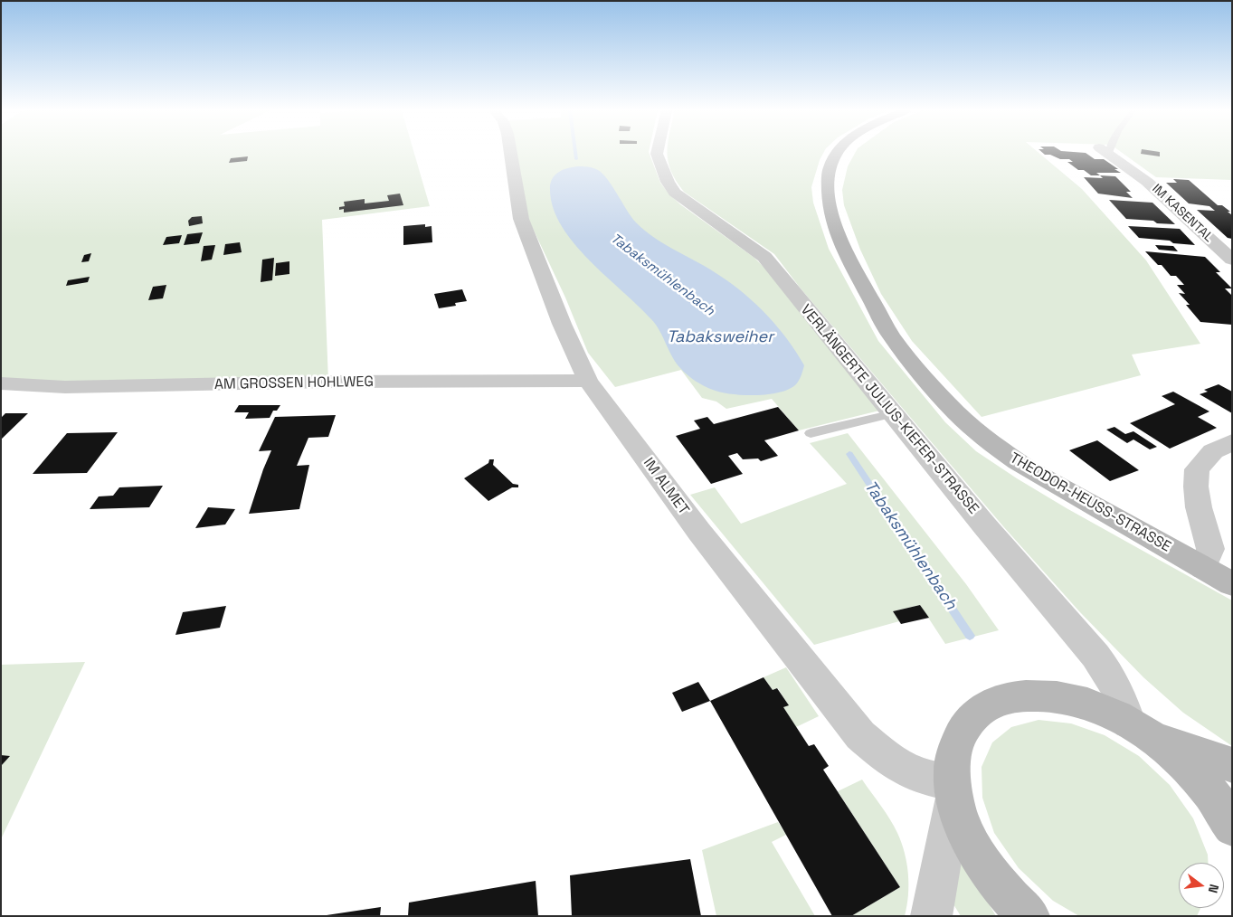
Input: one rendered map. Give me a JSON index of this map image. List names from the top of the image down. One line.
{"streets":{"street":["IM KASENTAL","AM GROSSEN HOHLWEG","VERLÄNGERTE JULIUS-KIEFER-STRASSE","IM ALMET","THEODOR-HEUSS-STRASSE"]},"crossings":[["AM GROSSEN HOHLWEG","IM ALMET"]],"water":["Tabaksmühlenbach","Tabaksweiher"],"north":"right"}
